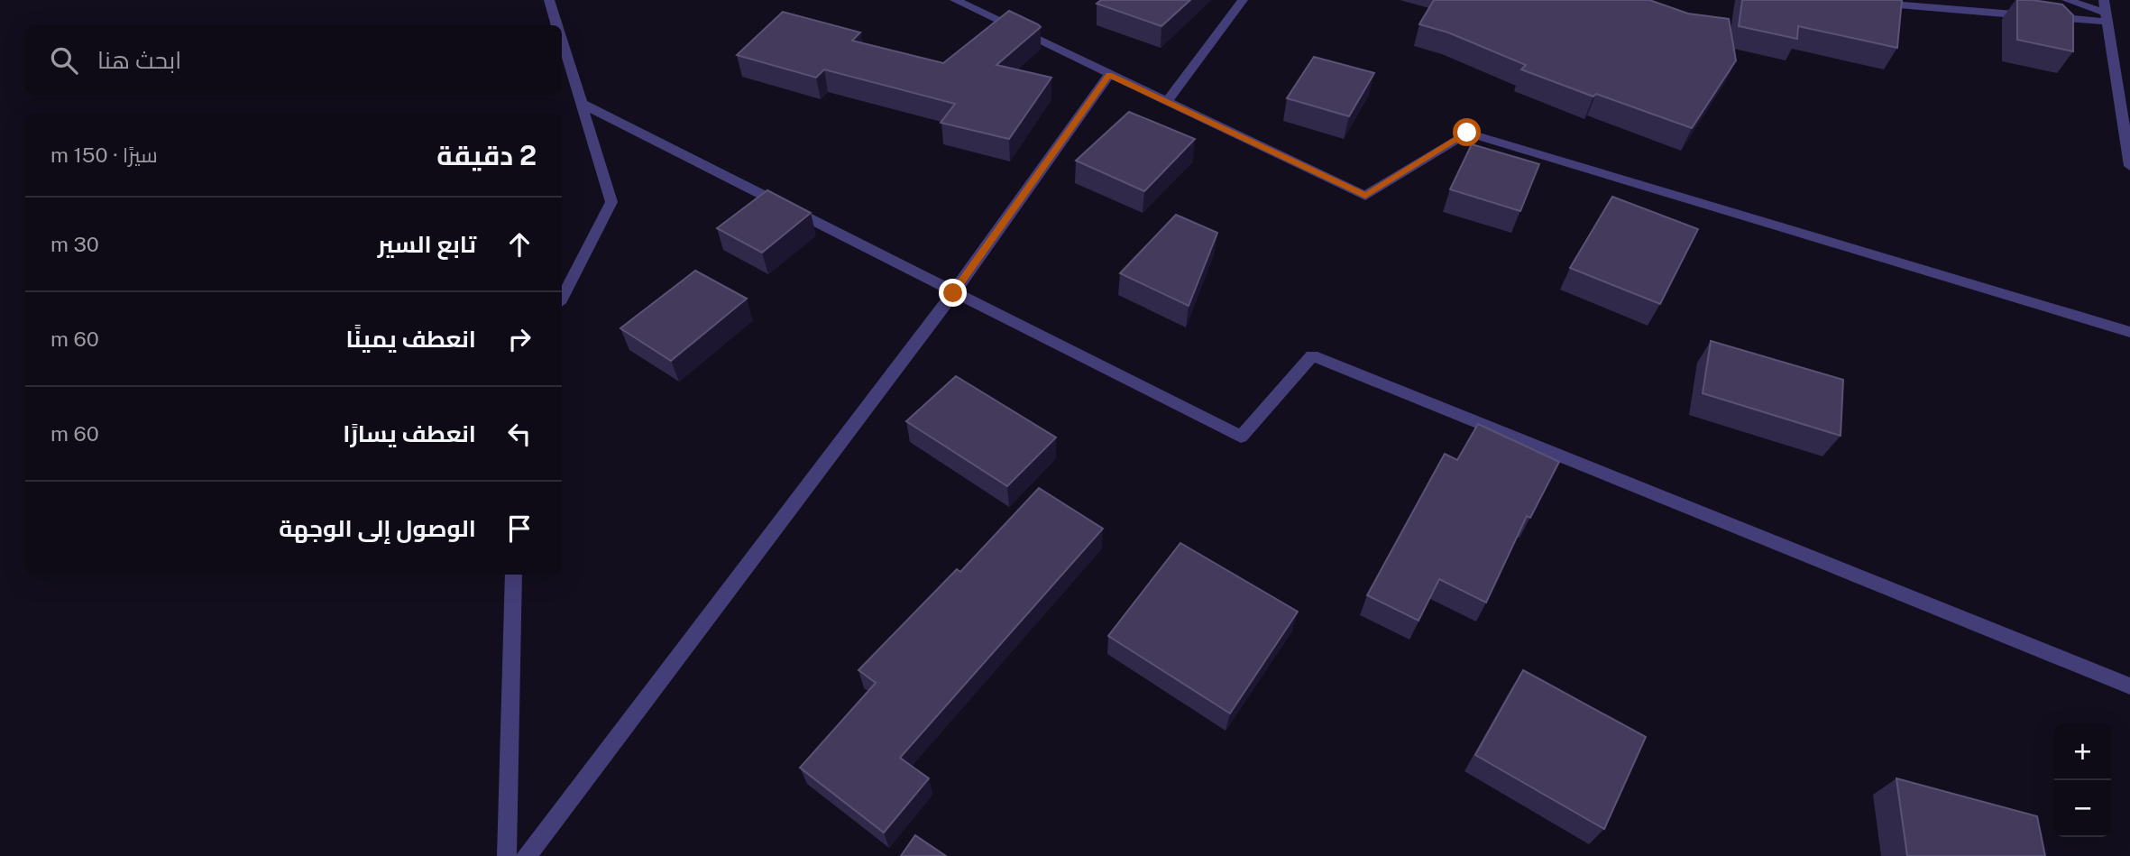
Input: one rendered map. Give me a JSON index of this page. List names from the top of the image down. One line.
{"page":{"search":"ابحث هنا","heading":["2 دقيقة","سيرًا · 150 m"],"list":[["تابع السير","30 m"],["انعطف يمينًا","60 m"],["انعطف يسارًا","60 m"],"الوصول إلى الوجهة"],"map_buttons":["+","−"]}}
